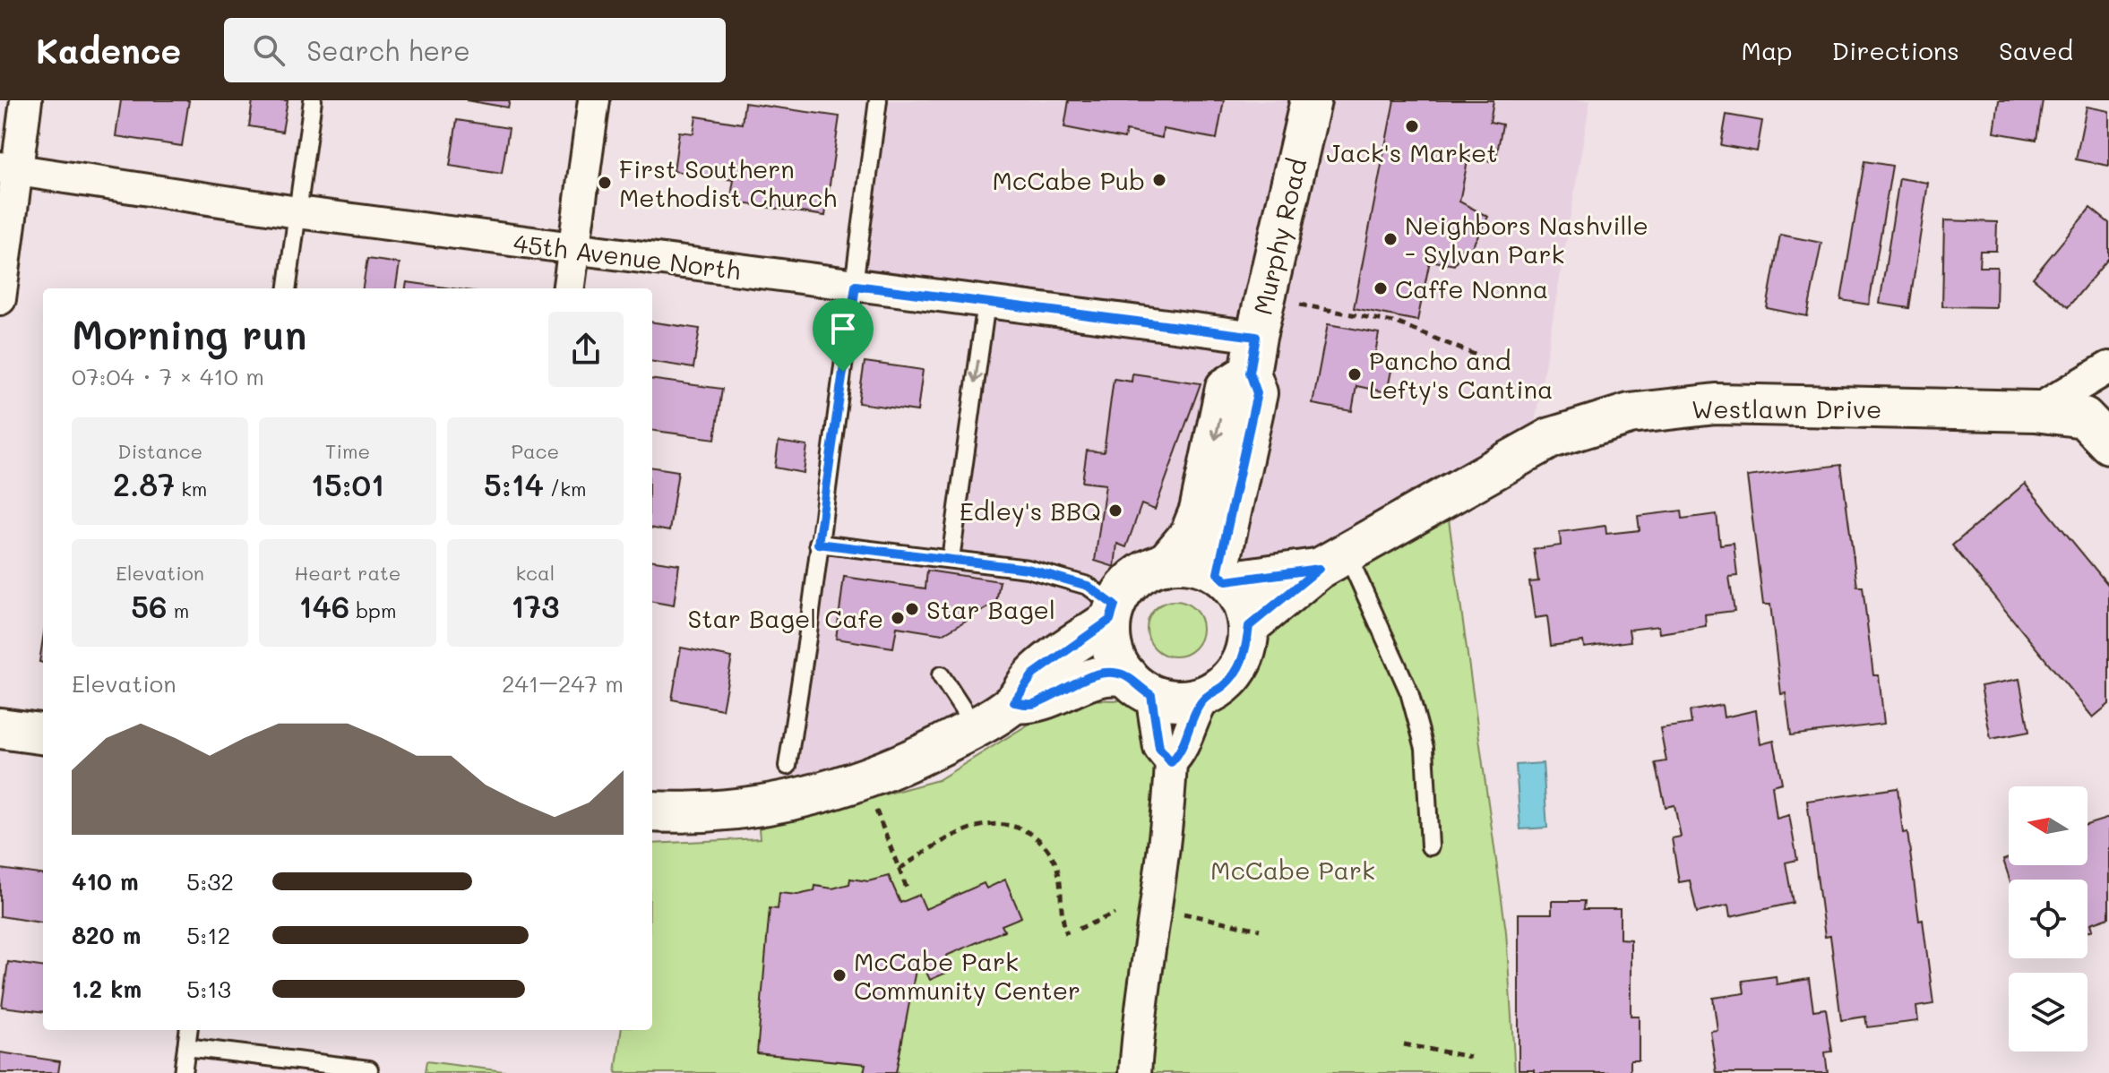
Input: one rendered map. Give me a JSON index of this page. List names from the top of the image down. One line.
{"streets":{"main road":["Murphy Road","Westlawn Drive"],"street":["45th Avenue North"]},"crossings":[["Murphy Road","45th Avenue North"],["Murphy Road","Westlawn Drive"]],"parks":["McCabe Park"],"places":["Jack's Market","McCabe Pub","First Southern Methodist Church","Neighbors Nashville - Sylvan Park","Caffe Nonna","Pancho and Lefty's Cantina","Edley's BBQ","Star Bagel","Star Bagel Cafe","McCabe Park Community Center"],"north":"left","page":{"header":"Kadence","search":"Search here","nav":["Map","Directions","Saved"],"heading":["Morning run","07:04 · 7 × 410 m"],"stats":[["Distance","2.87 km"],["Time","15:01"],["Pace","5:14 /km"],["Elevation","56 m"],["Heart rate","146 bpm"],["kcal","173"]],"chart":["Elevation","241–247 m"],"list":[{"name":"410 m","note":"5:32"},{"name":"820 m","note":"5:12"},{"name":"1.2 km","note":"5:13"}]}}
